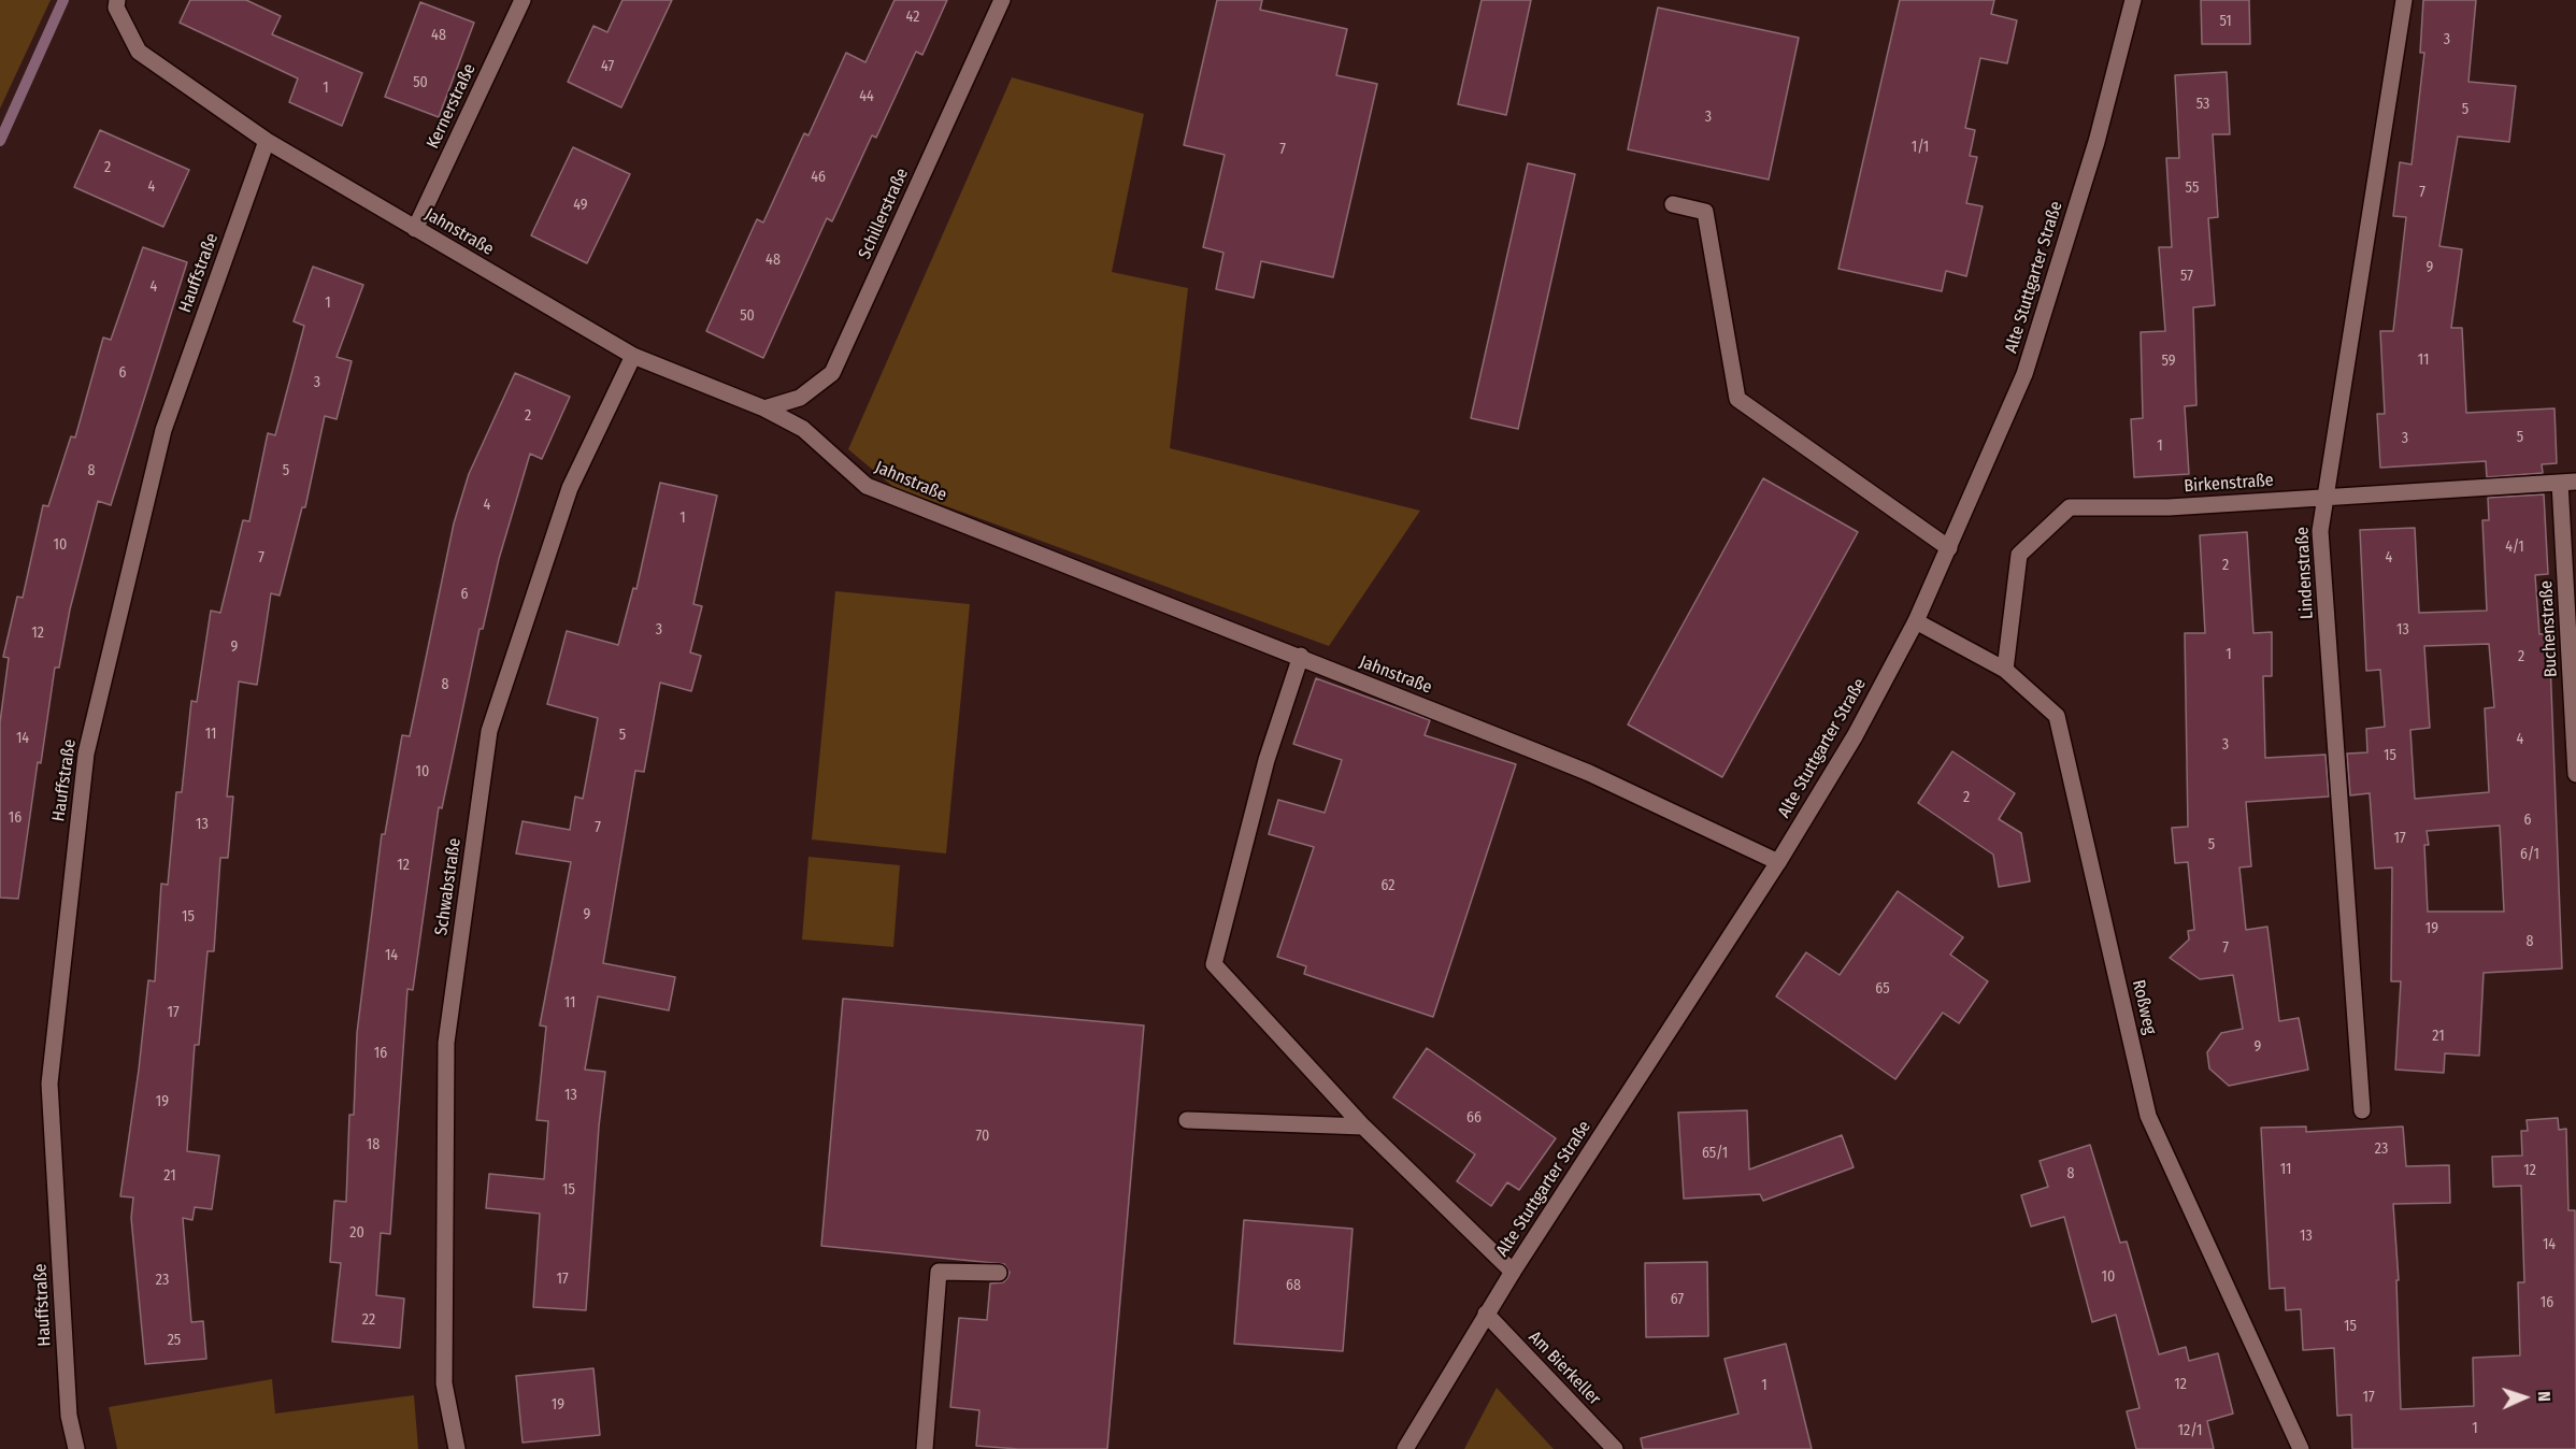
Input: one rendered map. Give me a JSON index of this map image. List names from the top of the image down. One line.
{"streets":{"street":["Kernerstraße","Schillerstraße","Jahnstraße","Hauffstraße","Alte Stuttgarter Straße","Birkenstraße","Lindenstraße","Buchenstraße","Schwabstraße","Roßweg","Am Bierkeller"]},"crossings":[["Kernerstraße","Jahnstraße"],["Schillerstraße","Jahnstraße"],["Jahnstraße","Hauffstraße"],["Jahnstraße","Alte Stuttgarter Straße"],["Jahnstraße","Schwabstraße"],["Alte Stuttgarter Straße","Roßweg"],["Alte Stuttgarter Straße","Am Bierkeller"],["Birkenstraße","Lindenstraße"],["Birkenstraße","Buchenstraße"],["Birkenstraße","Roßweg"]],"house_numbers":["42","51","48","3","47","50","1","44","53","5","3","1/1","7","2","46","4","55","7","49","48","9","57","4","1","50","11","59","6","3","2","5","3","1","8","5","4","1","10","4/1","7","4","2","6","3","13","12","9","1","2","8","11","5","14","4","3","15","10","2","16","6","13","7","17","5","6/1","12","62","9","15","19","8","7","14","65","11","17","21","9","16","13","19","66","70","18","23","65/1","11","12","8","21","15","20","13","14","10","17","23","68","67","16","22","15","25","12","1","17","19","1","12/1"],"north":"right"}
